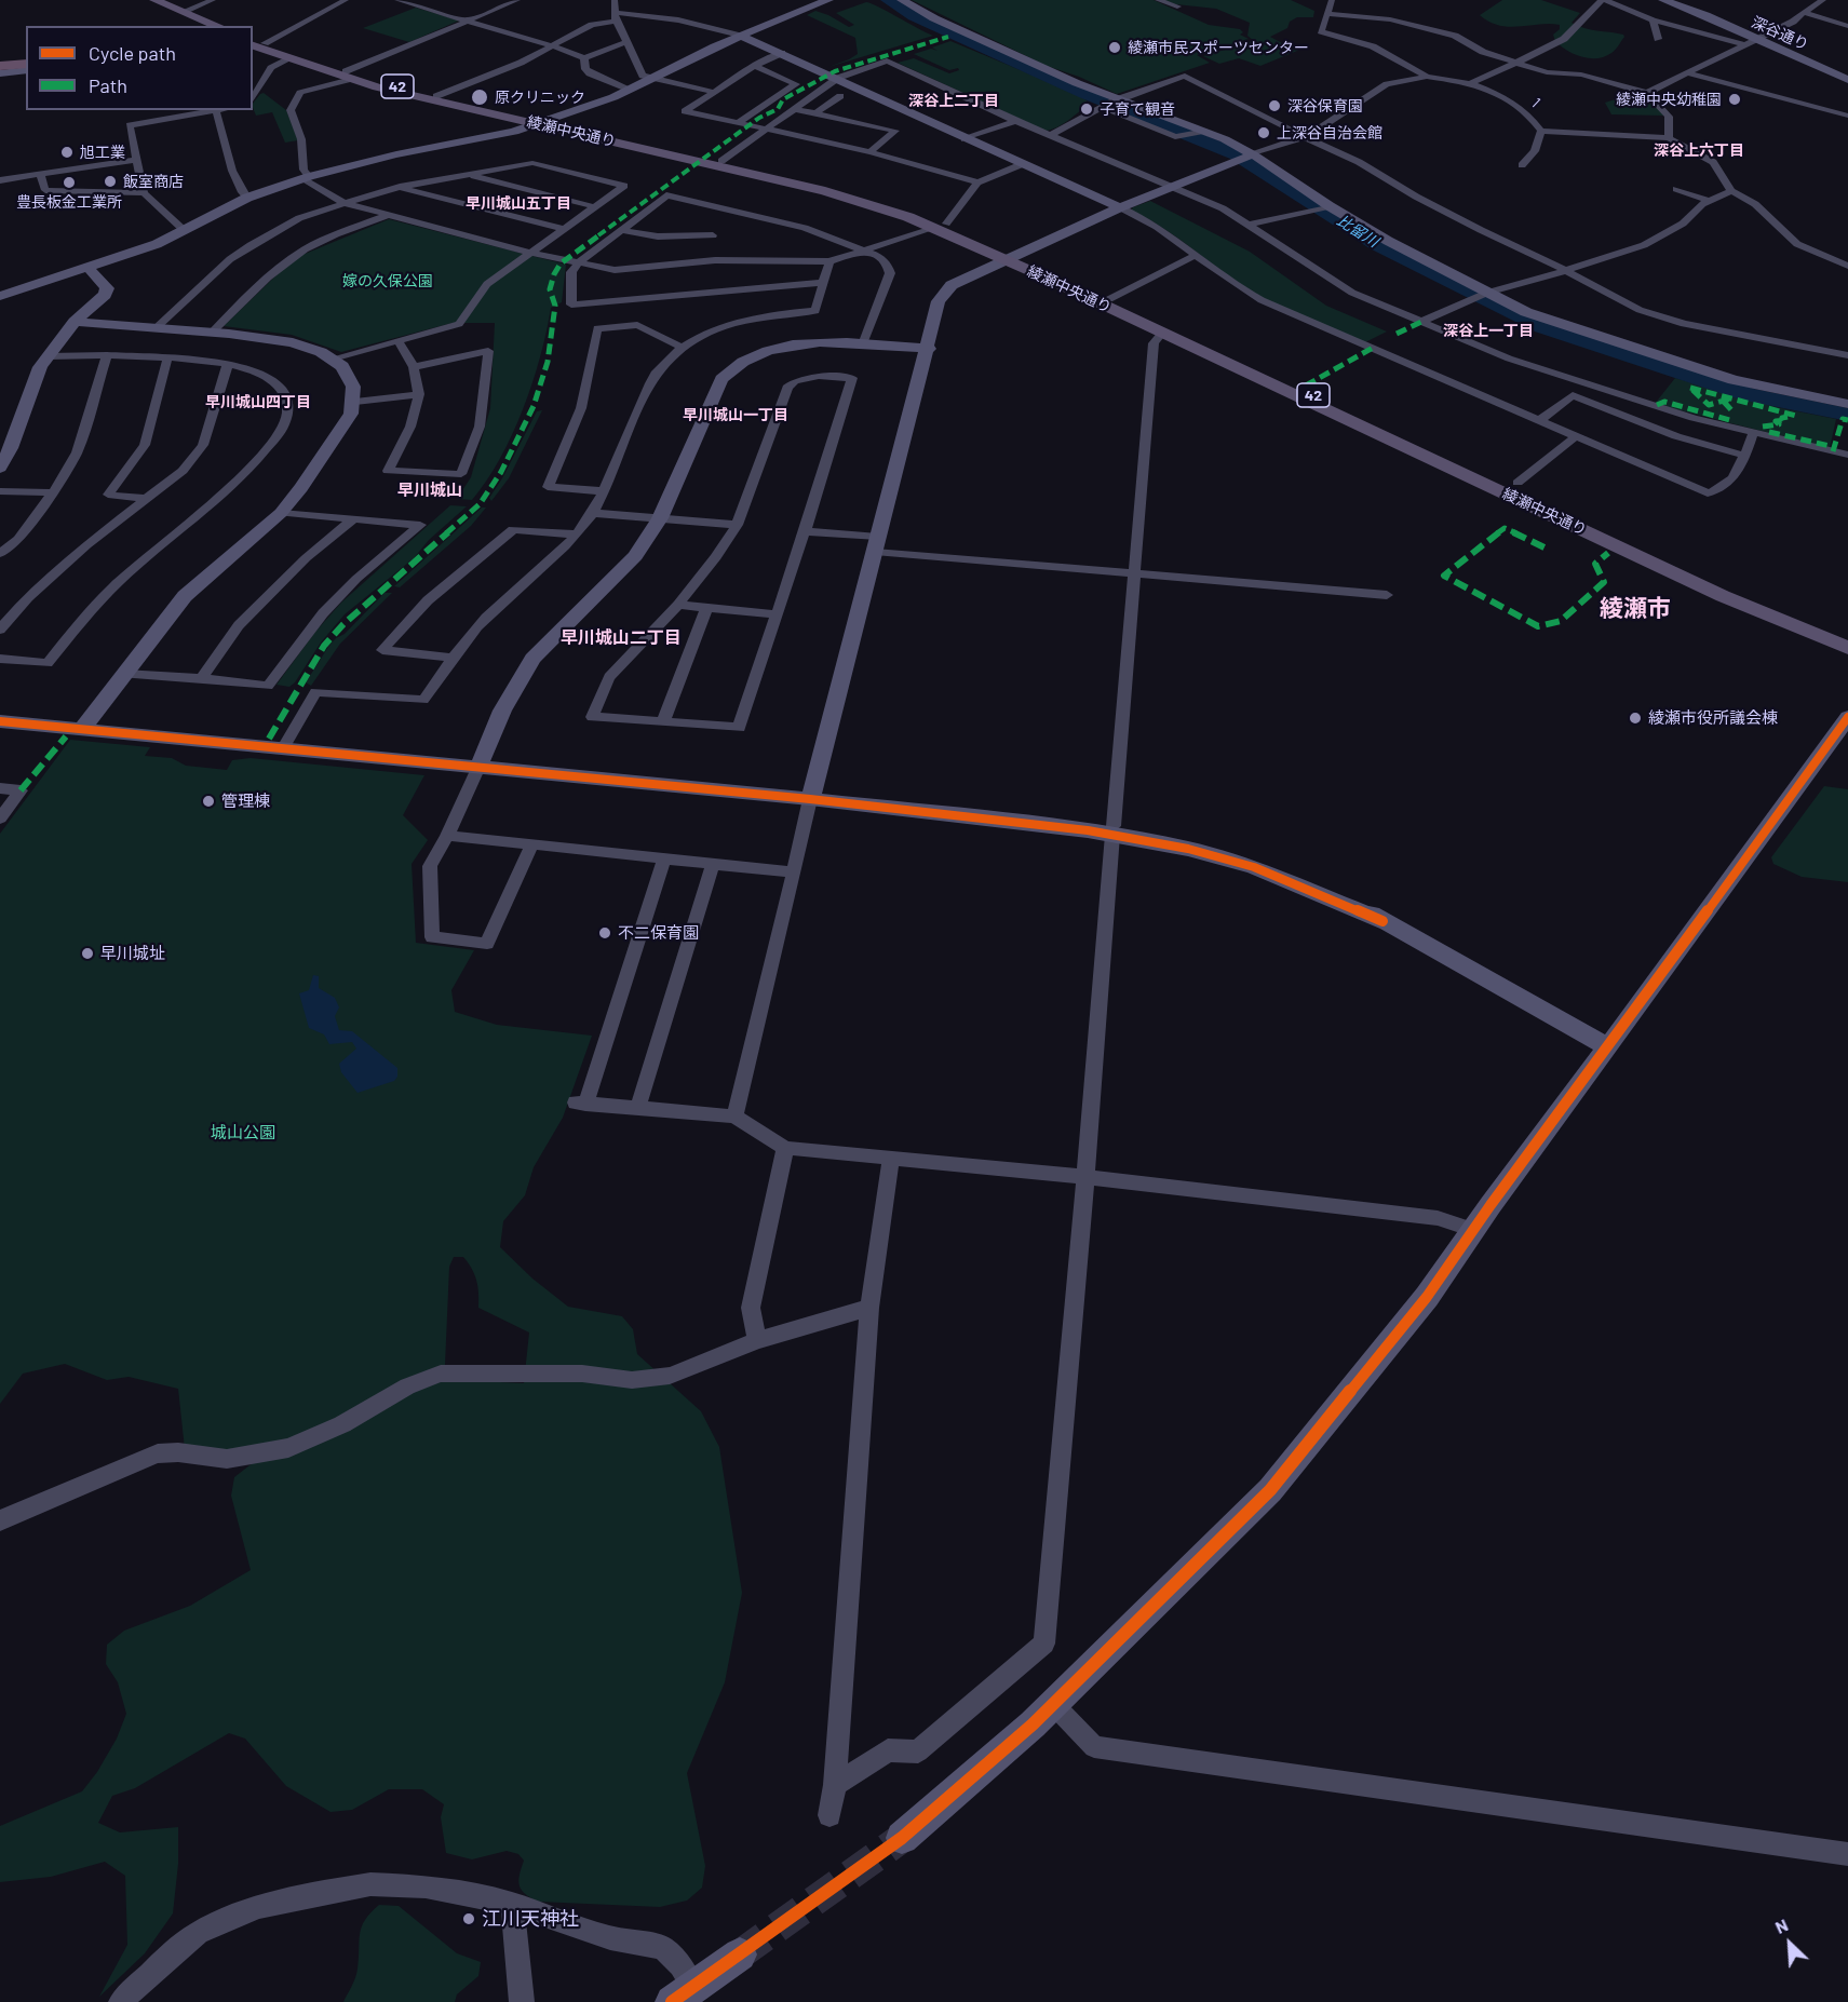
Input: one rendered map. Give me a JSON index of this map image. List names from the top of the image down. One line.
{"streets":{"main road":["42","綾瀬中央通り"],"street":["深谷通り","1"]},"districts":["深谷上二丁目","深谷上六丁目","早川城山五丁目","深谷上一丁目","早川城山四丁目","早川城山一丁目","早川城山","綾瀬市","早川城山二丁目"],"water":["比留川"],"parks":["嫁の久保公園","城山公園"],"places":["綾瀬市民スポーツセンター","原クリニック","綾瀬中央幼稚園","深谷保育園","子育て観音","上深谷自治会館","旭工業","飯室商店","豊長板金工業所","綾瀬市役所議会棟","管理棟","不二保育園","早川城址","江川天神社"],"legend":["Cycle path","Path"],"north":"top left"}
